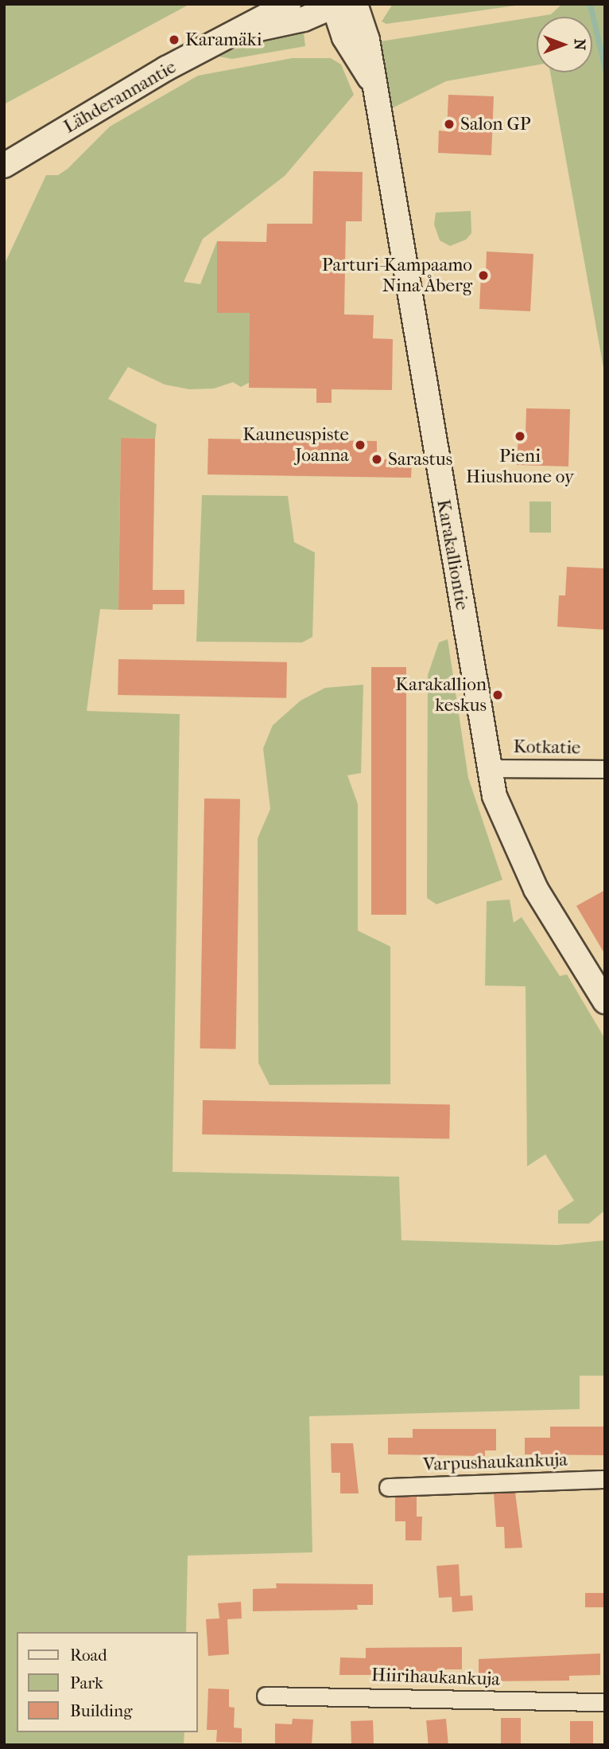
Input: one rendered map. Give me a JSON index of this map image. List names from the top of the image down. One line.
{"streets":{"street":["Lähderannantie","Karakalliontie","Kotkatie","Varpushaukankuja","Hiirihaukankuja"]},"crossings":[["Lähderannantie","Karakalliontie"],["Karakalliontie","Kotkatie"]],"places":["Karamäki","Salon GP","Parturi-Kampaamo Nina Åberg","Pieni Hiushuone oy","Kauneuspiste Joanna","Sarastus","Karakallion keskus"],"legend":["Road","Park","Building"],"north":"right"}
